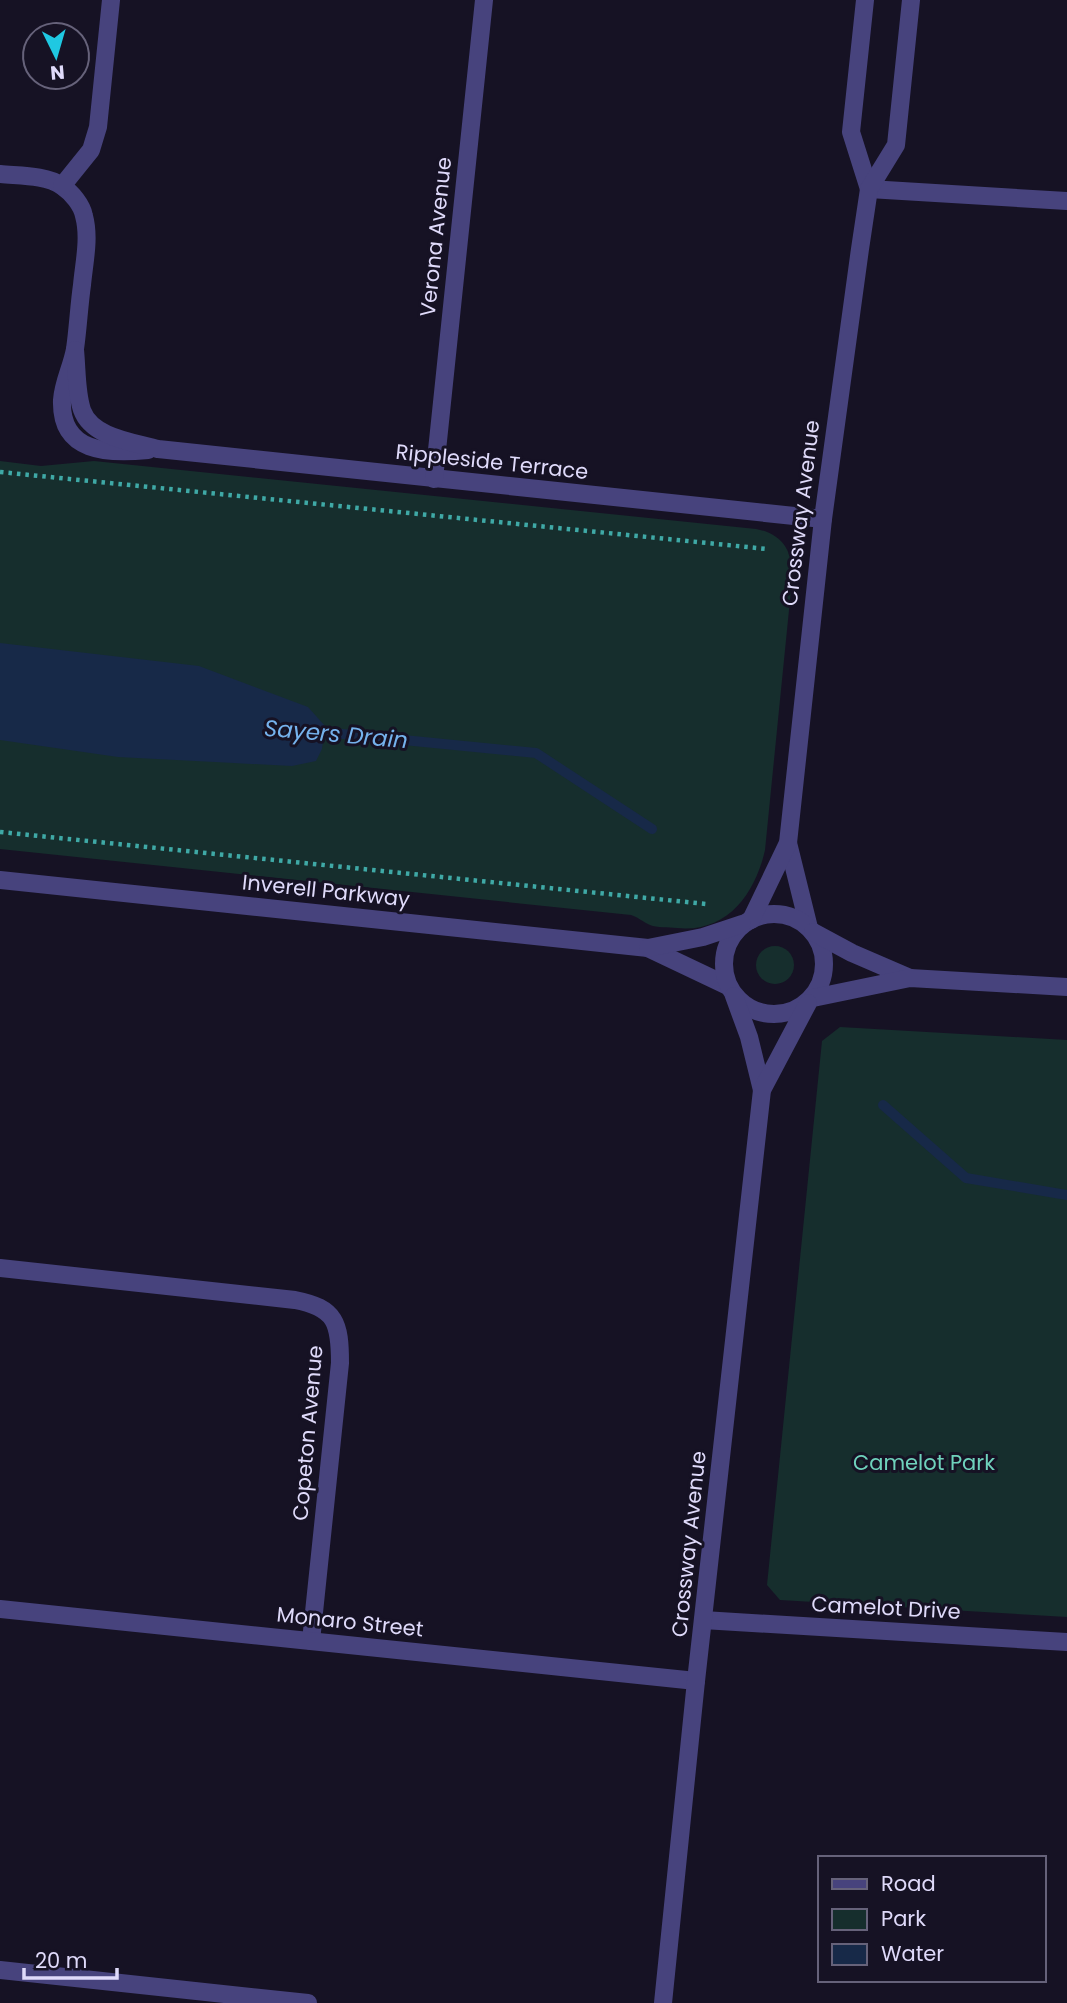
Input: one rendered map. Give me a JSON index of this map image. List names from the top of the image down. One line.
{"streets":{"street":["Verona Avenue","Rippleside Terrace","Crossway Avenue","Inverell Parkway","Copeton Avenue","Camelot Drive","Monaro Street"]},"crossings":[["Verona Avenue","Rippleside Terrace"],["Rippleside Terrace","Crossway Avenue"],["Crossway Avenue","Inverell Parkway"],["Crossway Avenue","Camelot Drive"],["Crossway Avenue","Monaro Street"],["Copeton Avenue","Monaro Street"]],"water":["Sayers Drain"],"parks":["Camelot Park"],"legend":["Road","Park","Water"],"scale_bar":"20 m","north":"bottom"}
